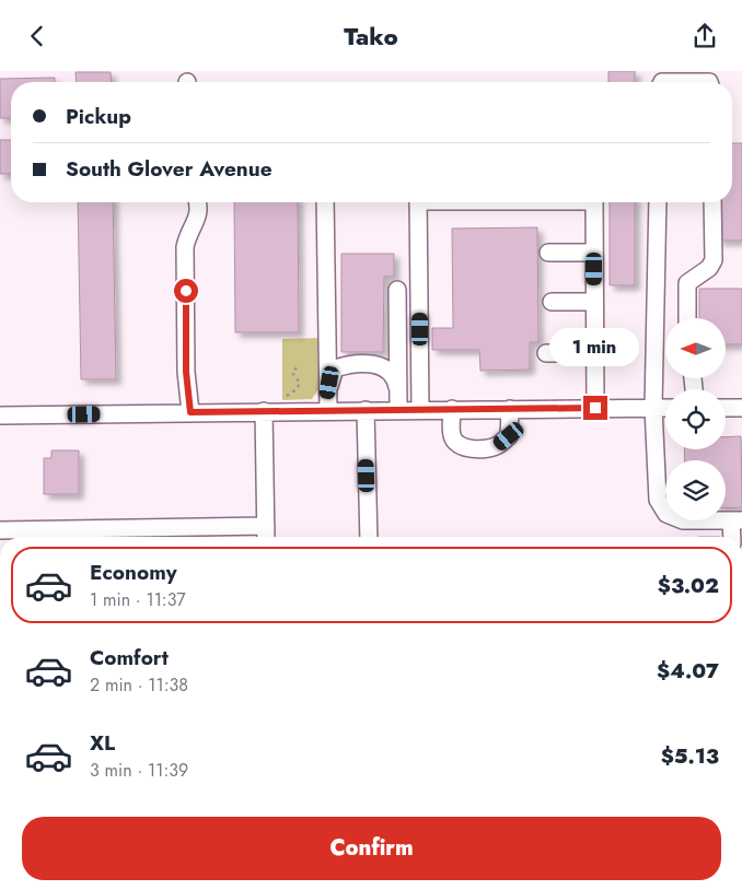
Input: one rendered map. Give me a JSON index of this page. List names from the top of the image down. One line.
{"north":"left","page":{"header":"Tako","banner":["Pickup","South Glover Avenue"],"bubble":"1 min","list":[{"name":"Economy","note":"1 min · 11:37","value":"$3.02"},{"name":"Comfort","note":"2 min · 11:38","value":"$4.07"},{"name":"XL","note":"3 min · 11:39","value":"$5.13"}],"buttons":"Confirm"}}
